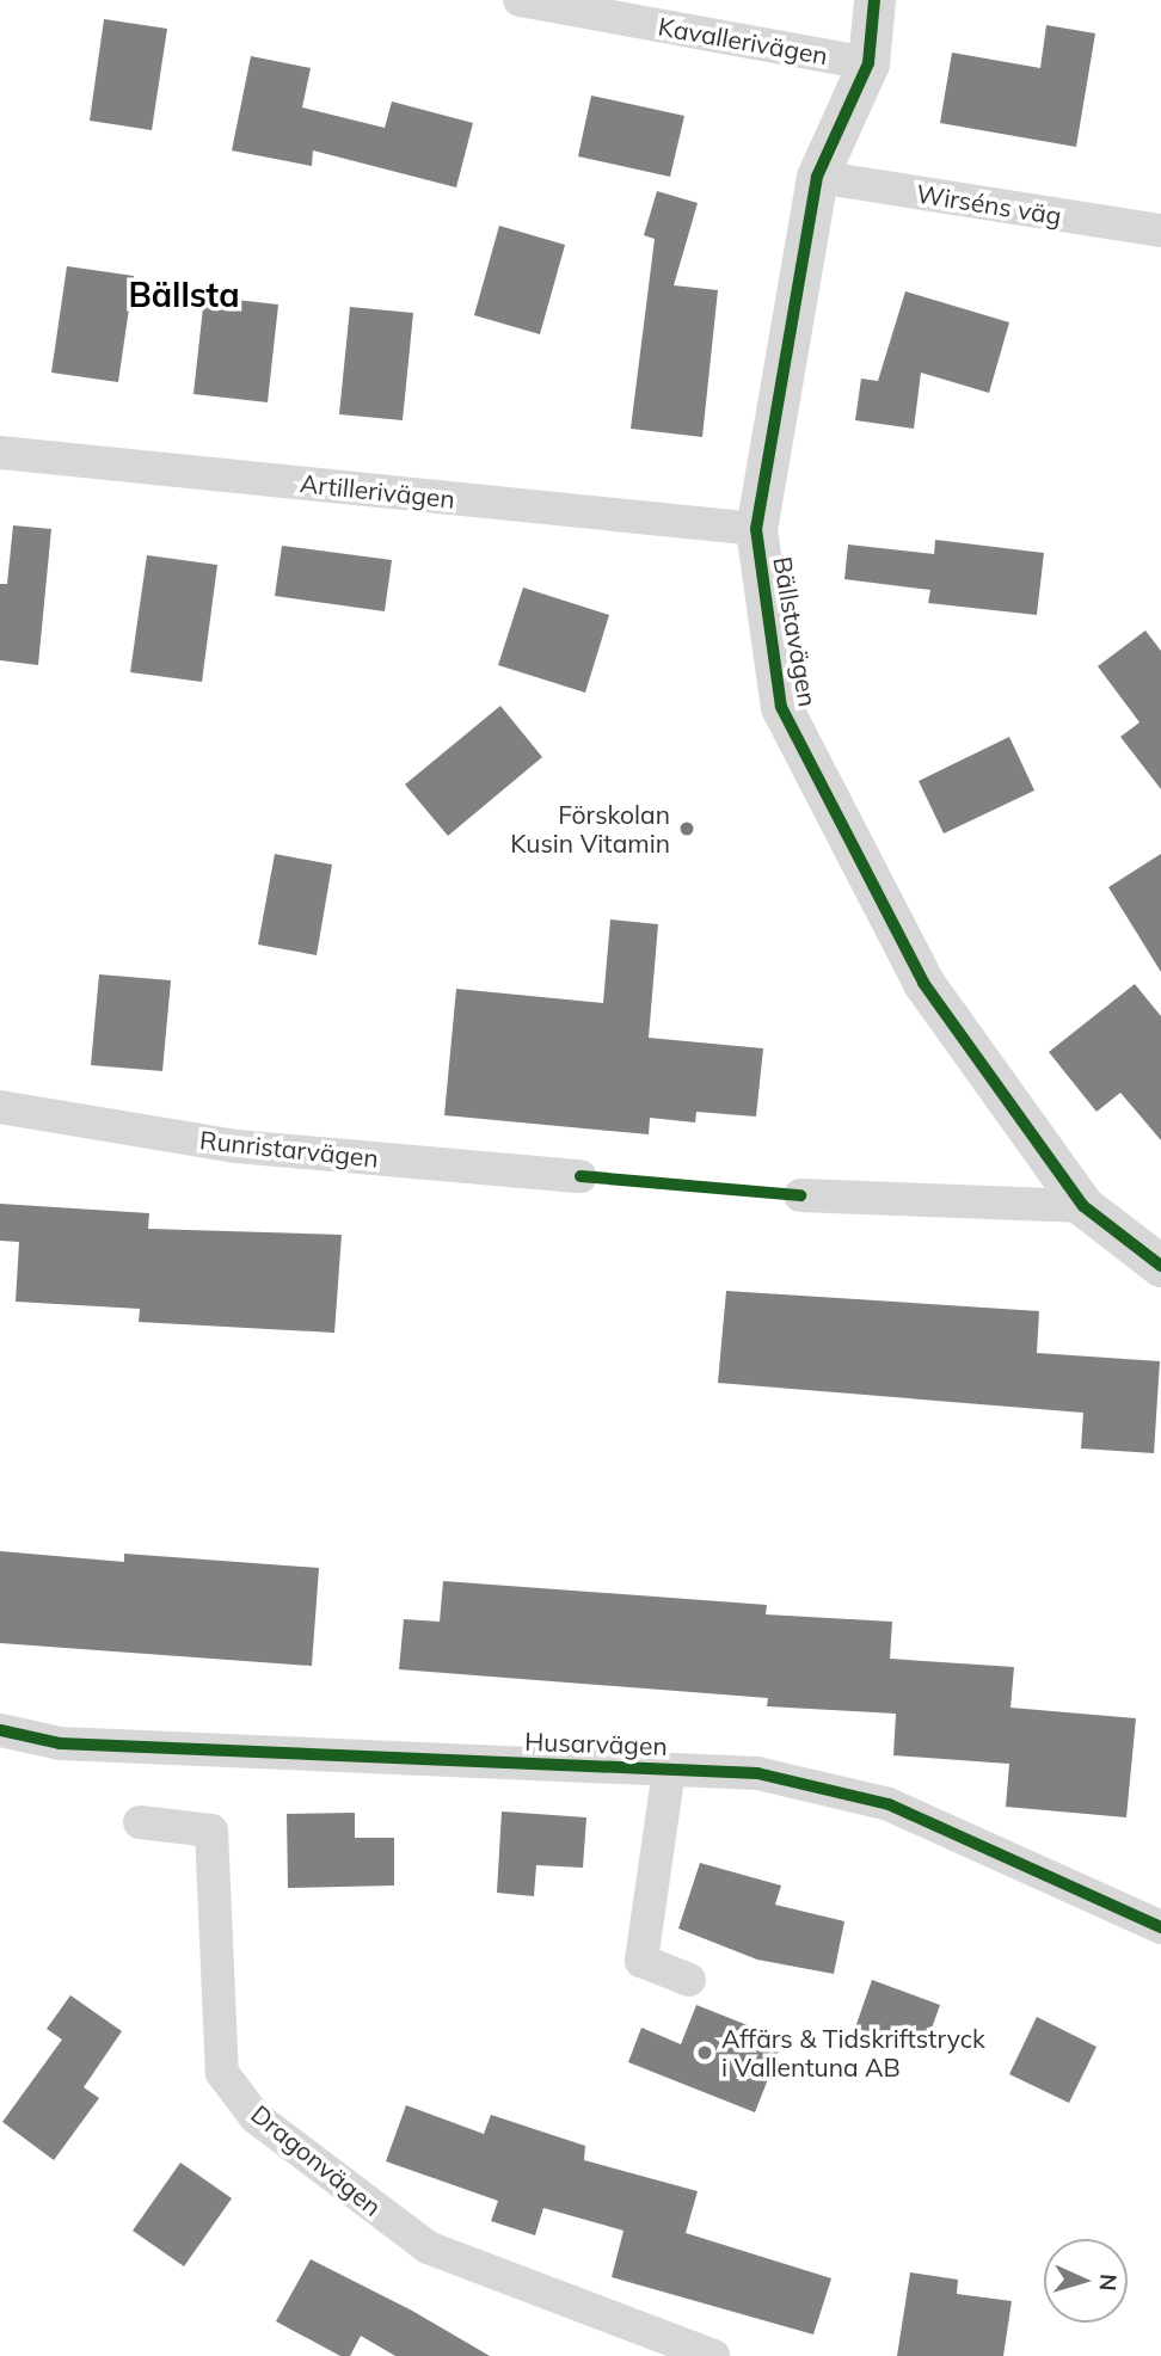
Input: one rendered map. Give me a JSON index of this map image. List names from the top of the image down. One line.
{"streets":{"street":["Kavallerivägen","Wirséns väg","Artillerivägen","Bällstavägen","Runristarvägen","Husarvägen","Dragonvägen"]},"crossings":[["Kavallerivägen","Bällstavägen"],["Wirséns väg","Bällstavägen"],["Artillerivägen","Bällstavägen"]],"districts":["Bällsta"],"places":["Förskolan Kusin Vitamin","Affärs & Tidskriftstryck i Vallentuna AB"],"north":"right"}
